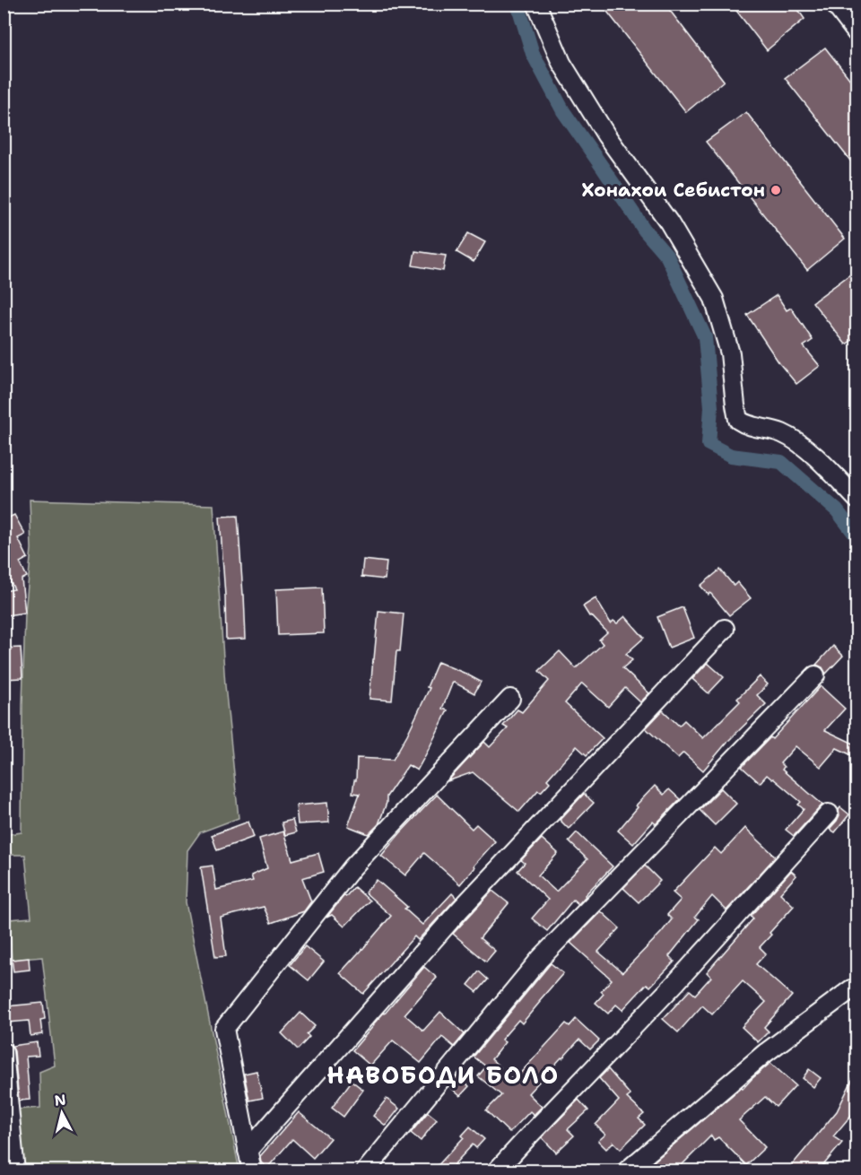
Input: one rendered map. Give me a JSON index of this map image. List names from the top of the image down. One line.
{"districts":["НАВОБОДИ БОЛО"],"places":["Хонахои Себистон"],"north":"top"}
